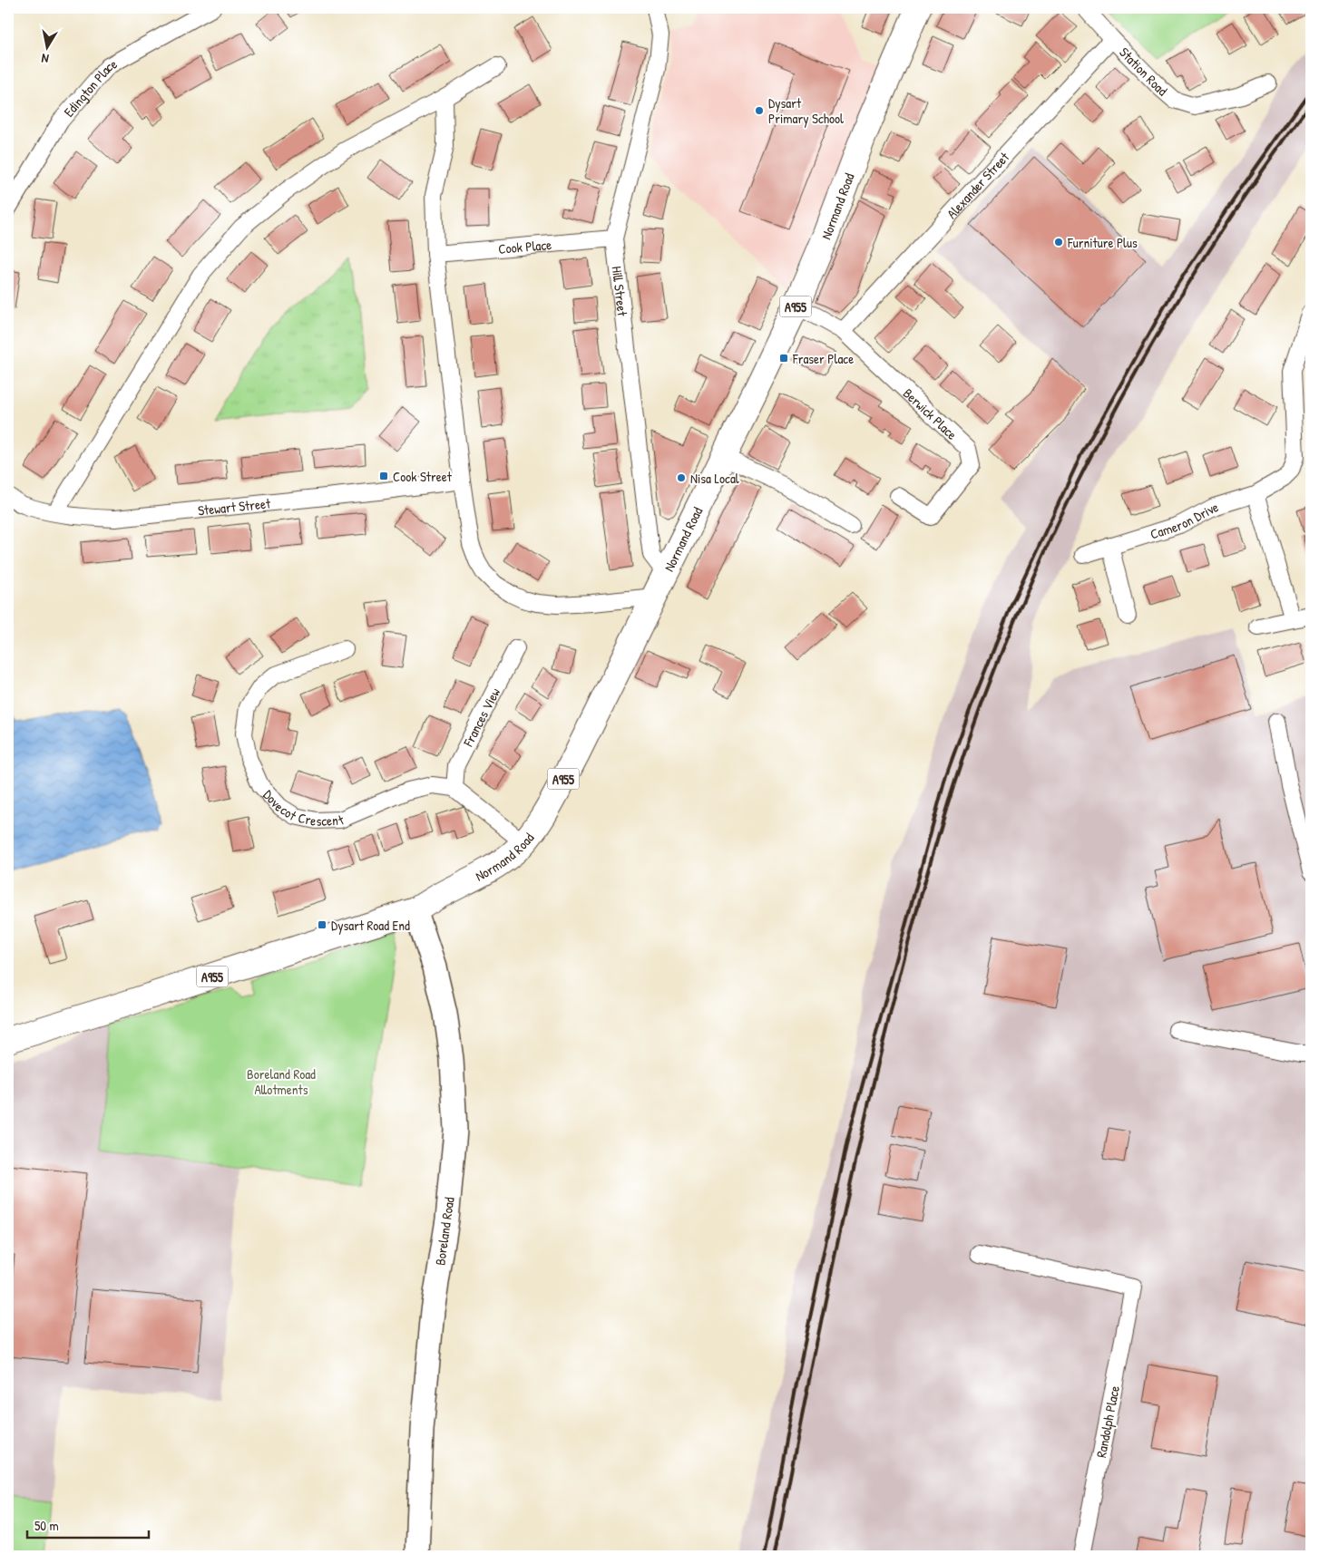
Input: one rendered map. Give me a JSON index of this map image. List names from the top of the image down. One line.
{"streets":{"main road":["Normand Road","A955","Boreland Road"],"street":["Station Road","Edington Place","Alexander Street","Cook Place","Hill Street","Berwick Place","Stewart Street","Cameron Drive","Frances View","Dovecot Crescent","Randolph Place"]},"crossings":[["Station Road","Alexander Street"],["Alexander Street","Berwick Place"],["Normand Road","Hill Street"],["Normand Road","A955"],["Normand Road","Berwick Place"],["Normand Road","Boreland Road"],["Cook Place","Hill Street"],["A955","Boreland Road"],["Frances View","Dovecot Crescent"]],"parks":["Boreland Road Allotments"],"places":{"other":["Dysart Primary School","Furniture Plus","Nisa Local"],"transit":["Fraser Place","Cook Street","Dysart Road End"]},"scale_bar":"50 m","north":"bottom"}
